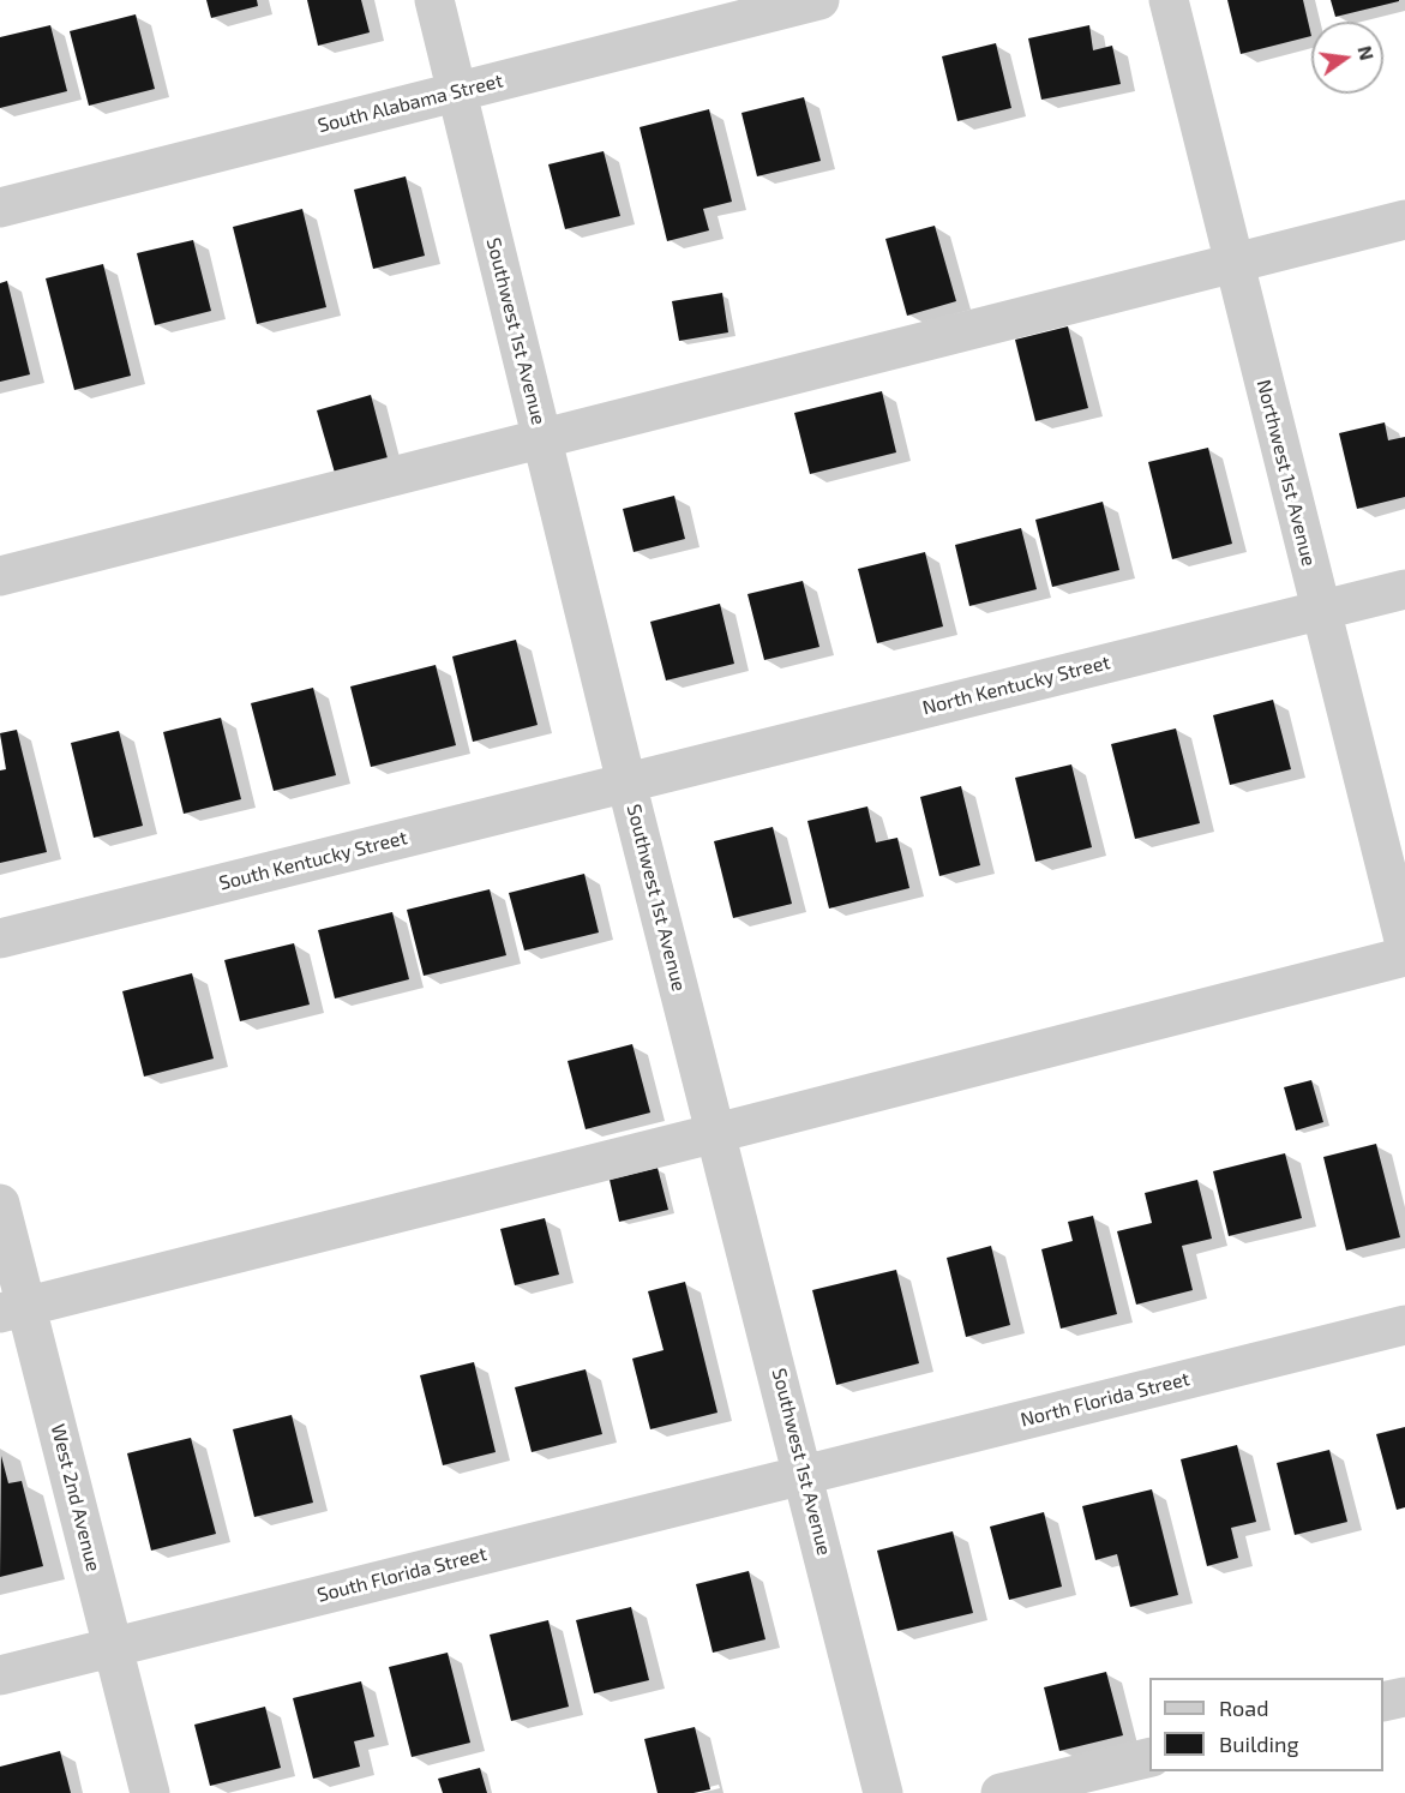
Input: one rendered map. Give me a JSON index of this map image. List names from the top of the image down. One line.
{"streets":{"street":["South Alabama Street","Southwest 1st Avenue","Northwest 1st Avenue","North Kentucky Street","South Kentucky Street","North Florida Street","West 2nd Avenue","South Florida Street"]},"crossings":[["South Alabama Street","Southwest 1st Avenue"],["Southwest 1st Avenue","North Kentucky Street"],["Southwest 1st Avenue","South Kentucky Street"],["Southwest 1st Avenue","North Florida Street"],["Southwest 1st Avenue","South Florida Street"],["Northwest 1st Avenue","North Kentucky Street"],["North Kentucky Street","South Kentucky Street"],["North Florida Street","South Florida Street"],["West 2nd Avenue","South Florida Street"]],"legend":["Road","Building"],"north":"right"}
